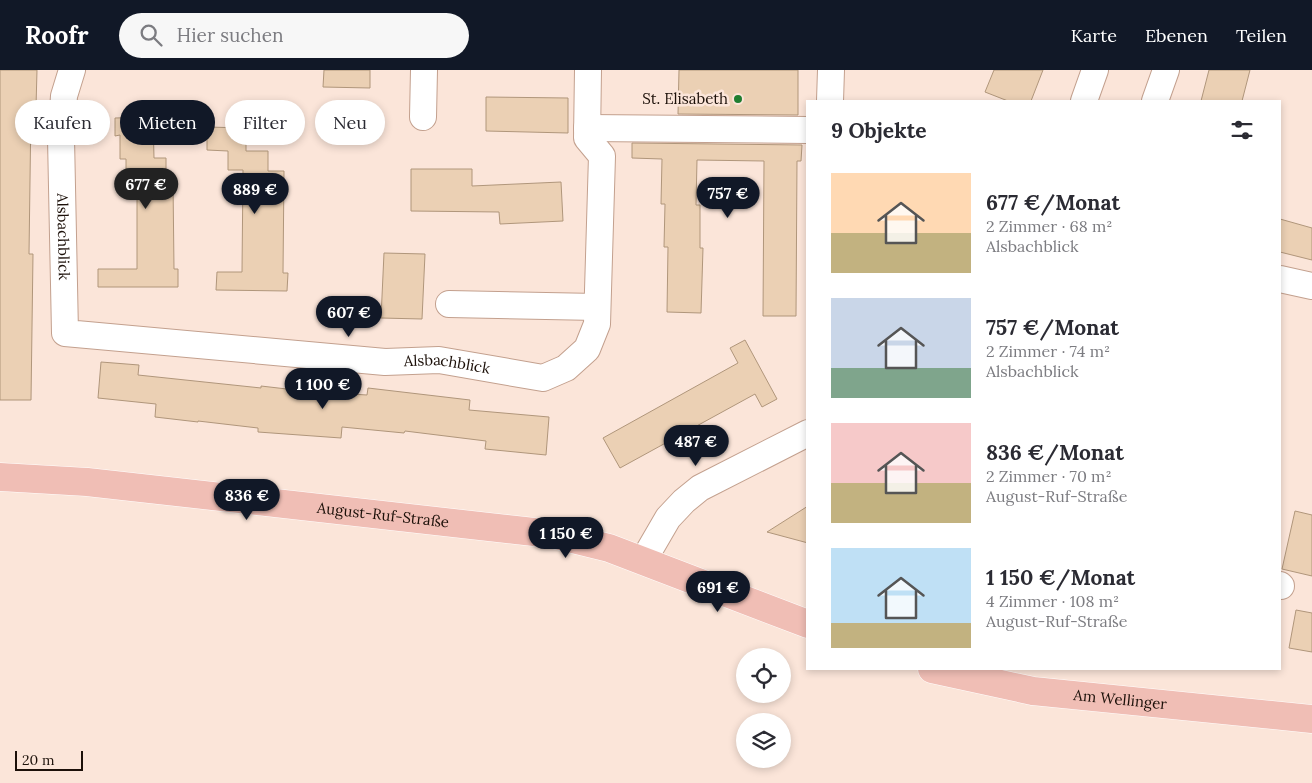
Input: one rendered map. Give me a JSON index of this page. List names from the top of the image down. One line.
{"streets":{"main road":["August-Ruf-Straße","Am Wellinger"],"street":["Alsbachblick"]},"places":["St. Elisabeth"],"scale_bar":"20 m","page":{"header":"Roofr","search":"Hier suchen","nav":["Karte","Ebenen","Teilen"],"chip":["Kaufen","Mieten","Filter","Neu"],"heading":"9 Objekte","list":[{"name":"677 €/Monat","note":"2 Zimmer · 68 m² · Alsbachblick"},{"name":"757 €/Monat","note":"2 Zimmer · 74 m² · Alsbachblick"},{"name":"836 €/Monat","note":"2 Zimmer · 70 m² · August-Ruf-Straße"},{"name":"1 150 €/Monat","note":"4 Zimmer · 108 m² · August-Ruf-Straße"}],"price":["677 €","889 €","757 €","607 €","1 100 €","487 €","836 €","1 150 €","691 €"],"scale":"20 m"}}
